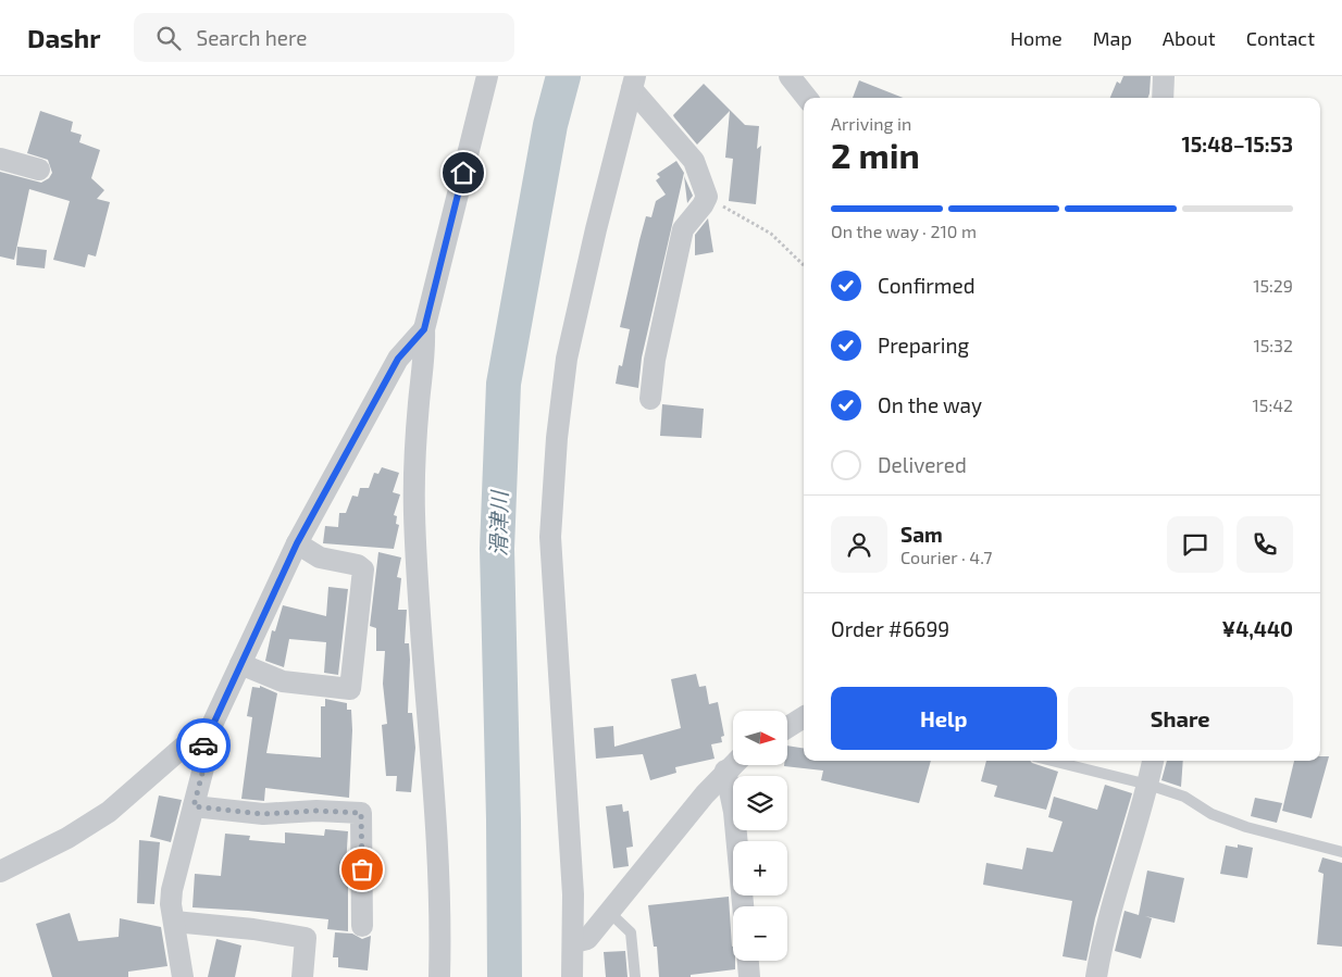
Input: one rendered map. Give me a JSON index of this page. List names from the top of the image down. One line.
{"water":["滑津川"],"north":"right","page":{"header":"Dashr","search":"Search here","nav":["Home","Map","About","Contact"],"heading":["2 min","Arriving in","15:48–15:53"],"panel":["Sam","Courier · 4.7","Order #6699","¥4,440"],"bar":"On the way · 210 m","list":[["Confirmed","15:29"],["Preparing","15:32"],["On the way","15:42"],"Delivered"],"buttons":["Help","Share"],"map_buttons":["+","−"]}}
